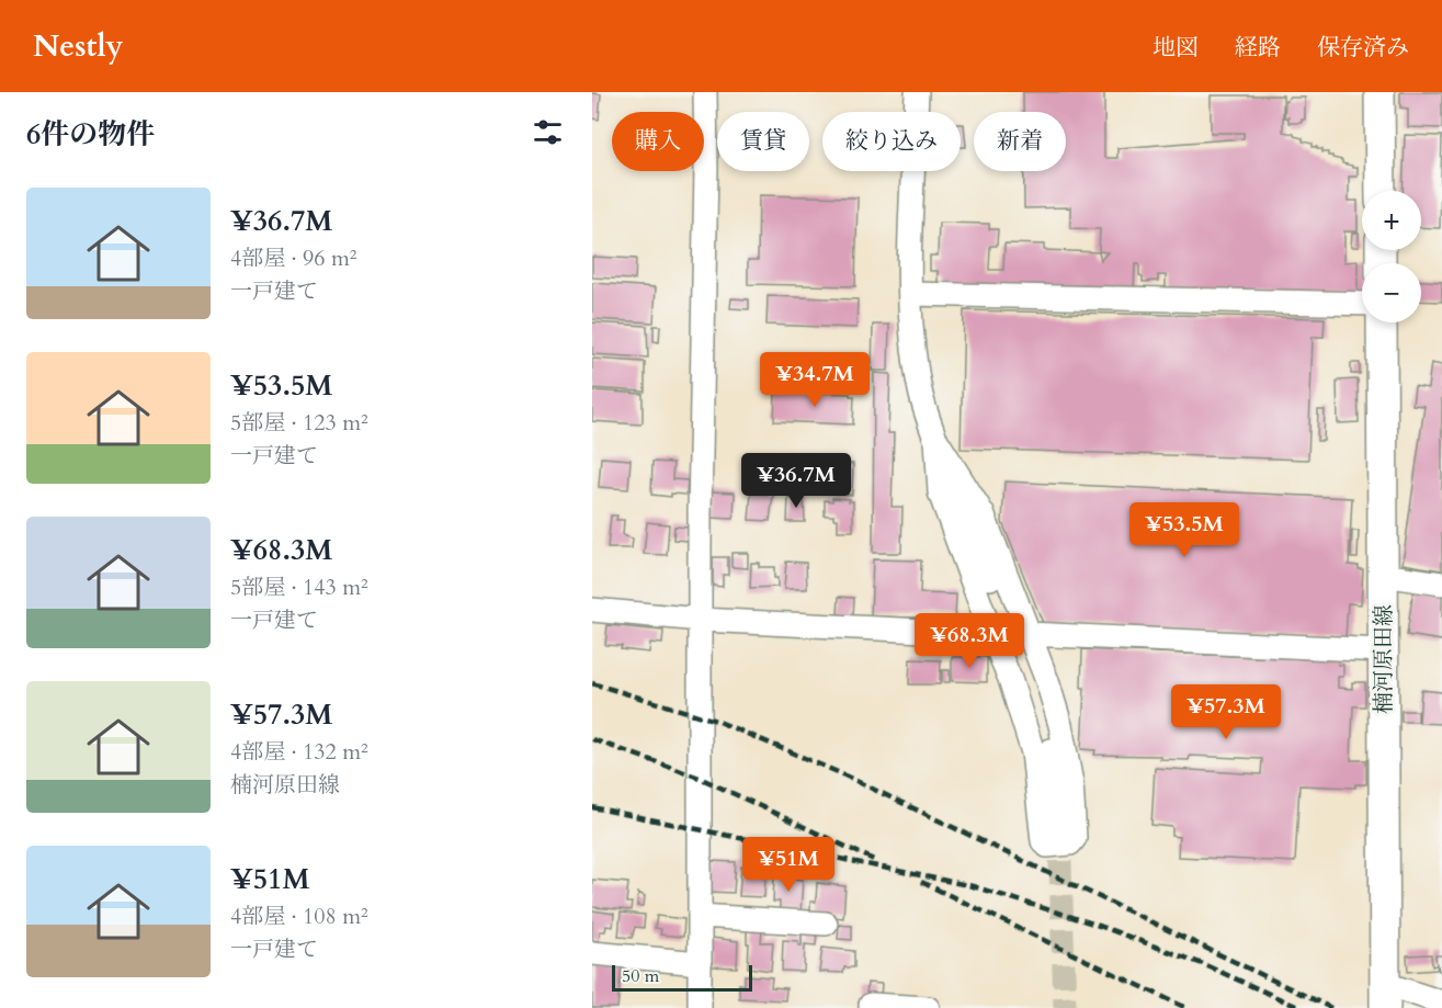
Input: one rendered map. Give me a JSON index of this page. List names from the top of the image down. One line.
{"streets":{"main road":["楠河原田線"]},"scale_bar":"50 m","page":{"header":"Nestly","nav":["地図","経路","保存済み"],"heading":"6件の物件","chip":["購入","賃貸","絞り込み","新着"],"list":[{"name":"¥36.7M","note":"4部屋 · 96 m² · 一戸建て"},{"name":"¥53.5M","note":"5部屋 · 123 m² · 一戸建て"},{"name":"¥68.3M","note":"5部屋 · 143 m² · 一戸建て"},{"name":"¥57.3M","note":"4部屋 · 132 m² · 楠河原田線"},{"name":"¥51M","note":"4部屋 · 108 m² · 一戸建て"}],"map_buttons":["+","−"],"price":["¥34.7M","¥36.7M","¥53.5M","¥68.3M","¥57.3M","¥51M"],"scale":"50 m"}}
